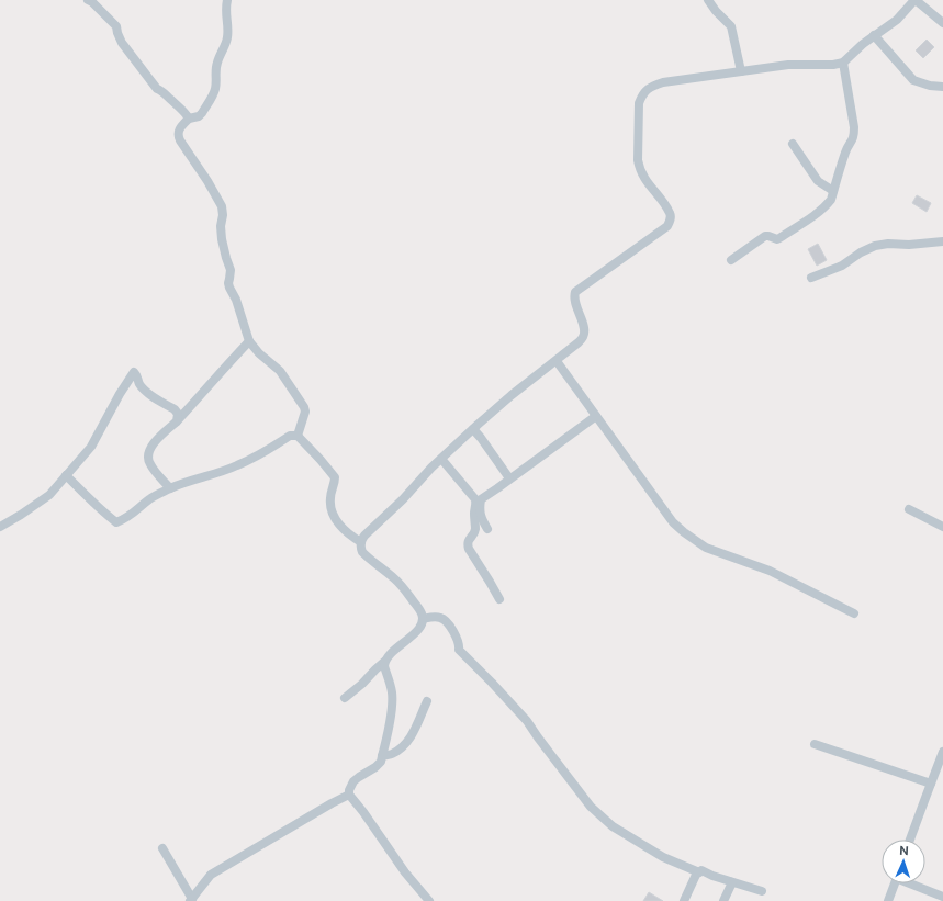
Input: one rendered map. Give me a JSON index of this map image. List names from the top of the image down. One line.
{"north":"top"}
